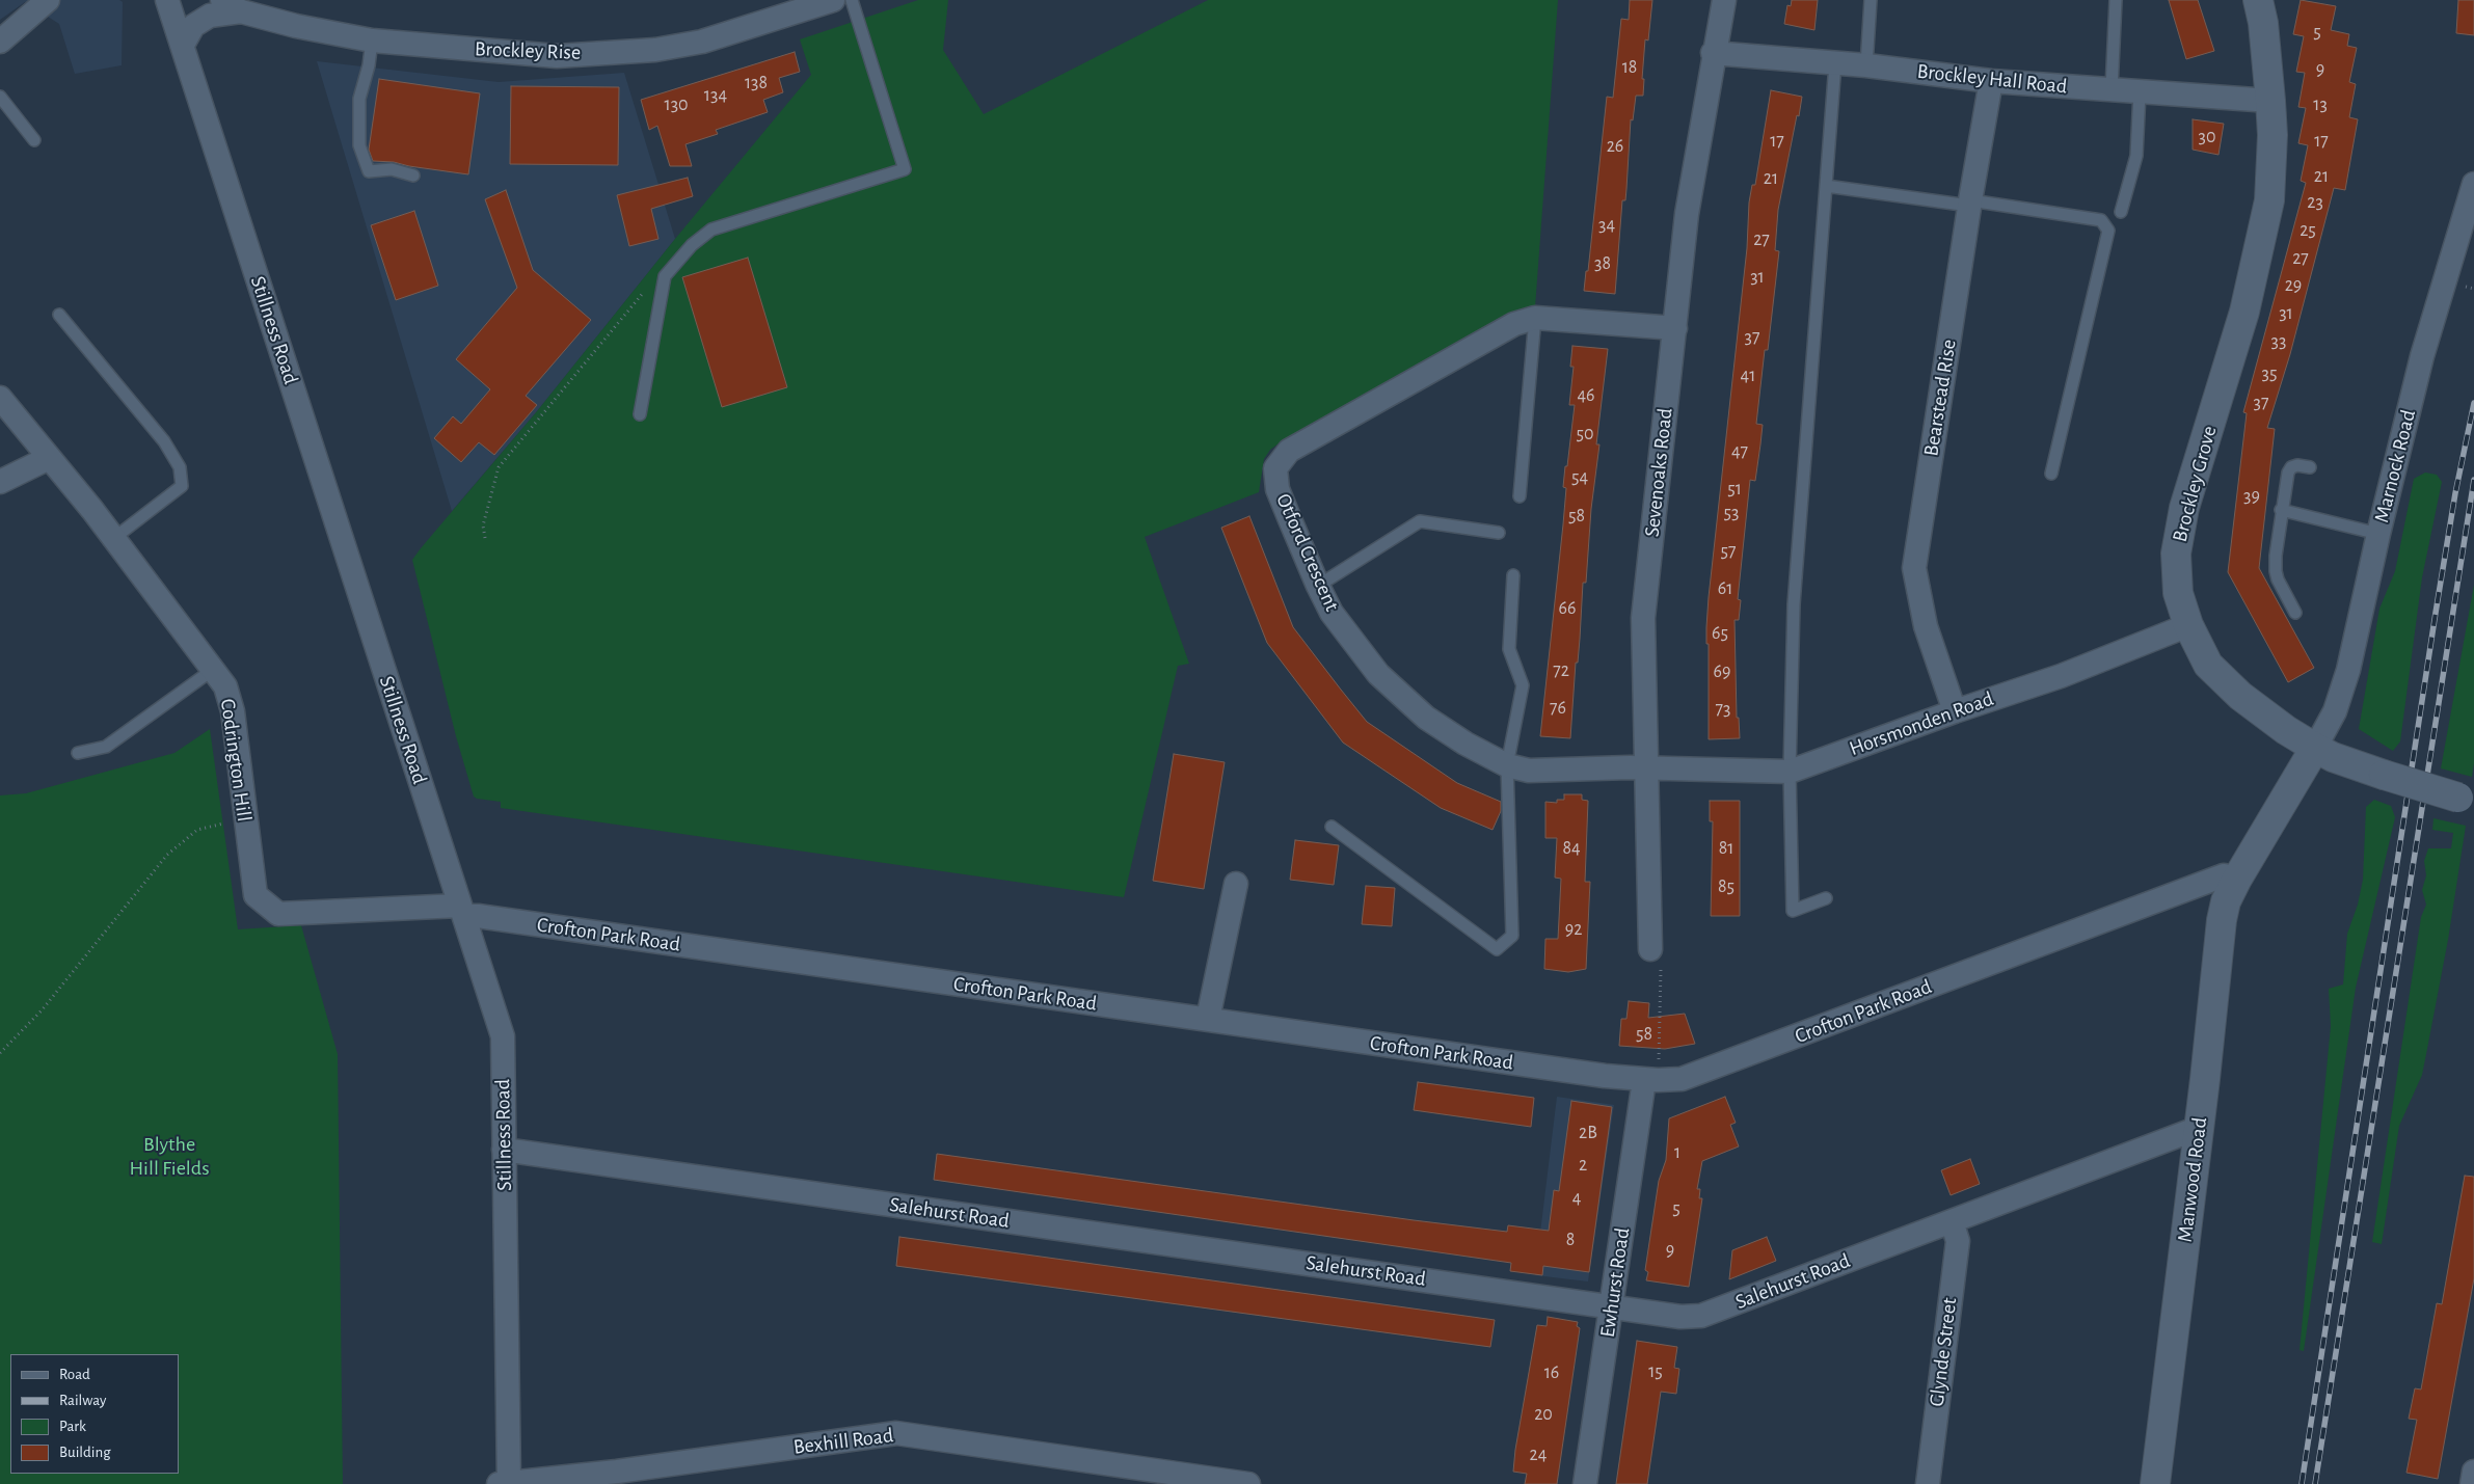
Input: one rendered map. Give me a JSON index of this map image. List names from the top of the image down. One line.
{"streets":{"street":["Brockley Rise","Brockley Hall Road","Stillness Road","Bearstead Rise","Marnock Road","Sevenoaks Road","Brockley Grove","Otford Crescent","Horsmonden Road","Codrington Hill","Crofton Park Road","Manwood Road","Salehurst Road","Ewhurst Road","Glynde Street","Bexhill Road"]},"crossings":[["Brockley Hall Road","Bearstead Rise"],["Brockley Hall Road","Sevenoaks Road"],["Brockley Hall Road","Brockley Grove"],["Stillness Road","Codrington Hill"],["Stillness Road","Crofton Park Road"],["Stillness Road","Salehurst Road"],["Stillness Road","Bexhill Road"],["Bearstead Rise","Horsmonden Road"],["Marnock Road","Brockley Grove"],["Sevenoaks Road","Otford Crescent"],["Sevenoaks Road","Horsmonden Road"],["Brockley Grove","Horsmonden Road"],["Otford Crescent","Horsmonden Road"],["Codrington Hill","Crofton Park Road"],["Crofton Park Road","Manwood Road"],["Crofton Park Road","Ewhurst Road"],["Manwood Road","Salehurst Road"],["Salehurst Road","Ewhurst Road"],["Salehurst Road","Glynde Street"]],"parks":["Blythe Hill Fields"],"house_numbers":["5","18","9","138","134","130","13","30","17","17","26","21","21","23","34","25","27","27","38","31","29","31","37","33","35","41","46","37","50","47","54","51","39","53","58","57","61","66","65","72","69","76","73","84","81","85","92","58","2B","1","2","4","5","8","9","15","16","20","24"],"legend":["Road","Railway","Park","Building"]}
